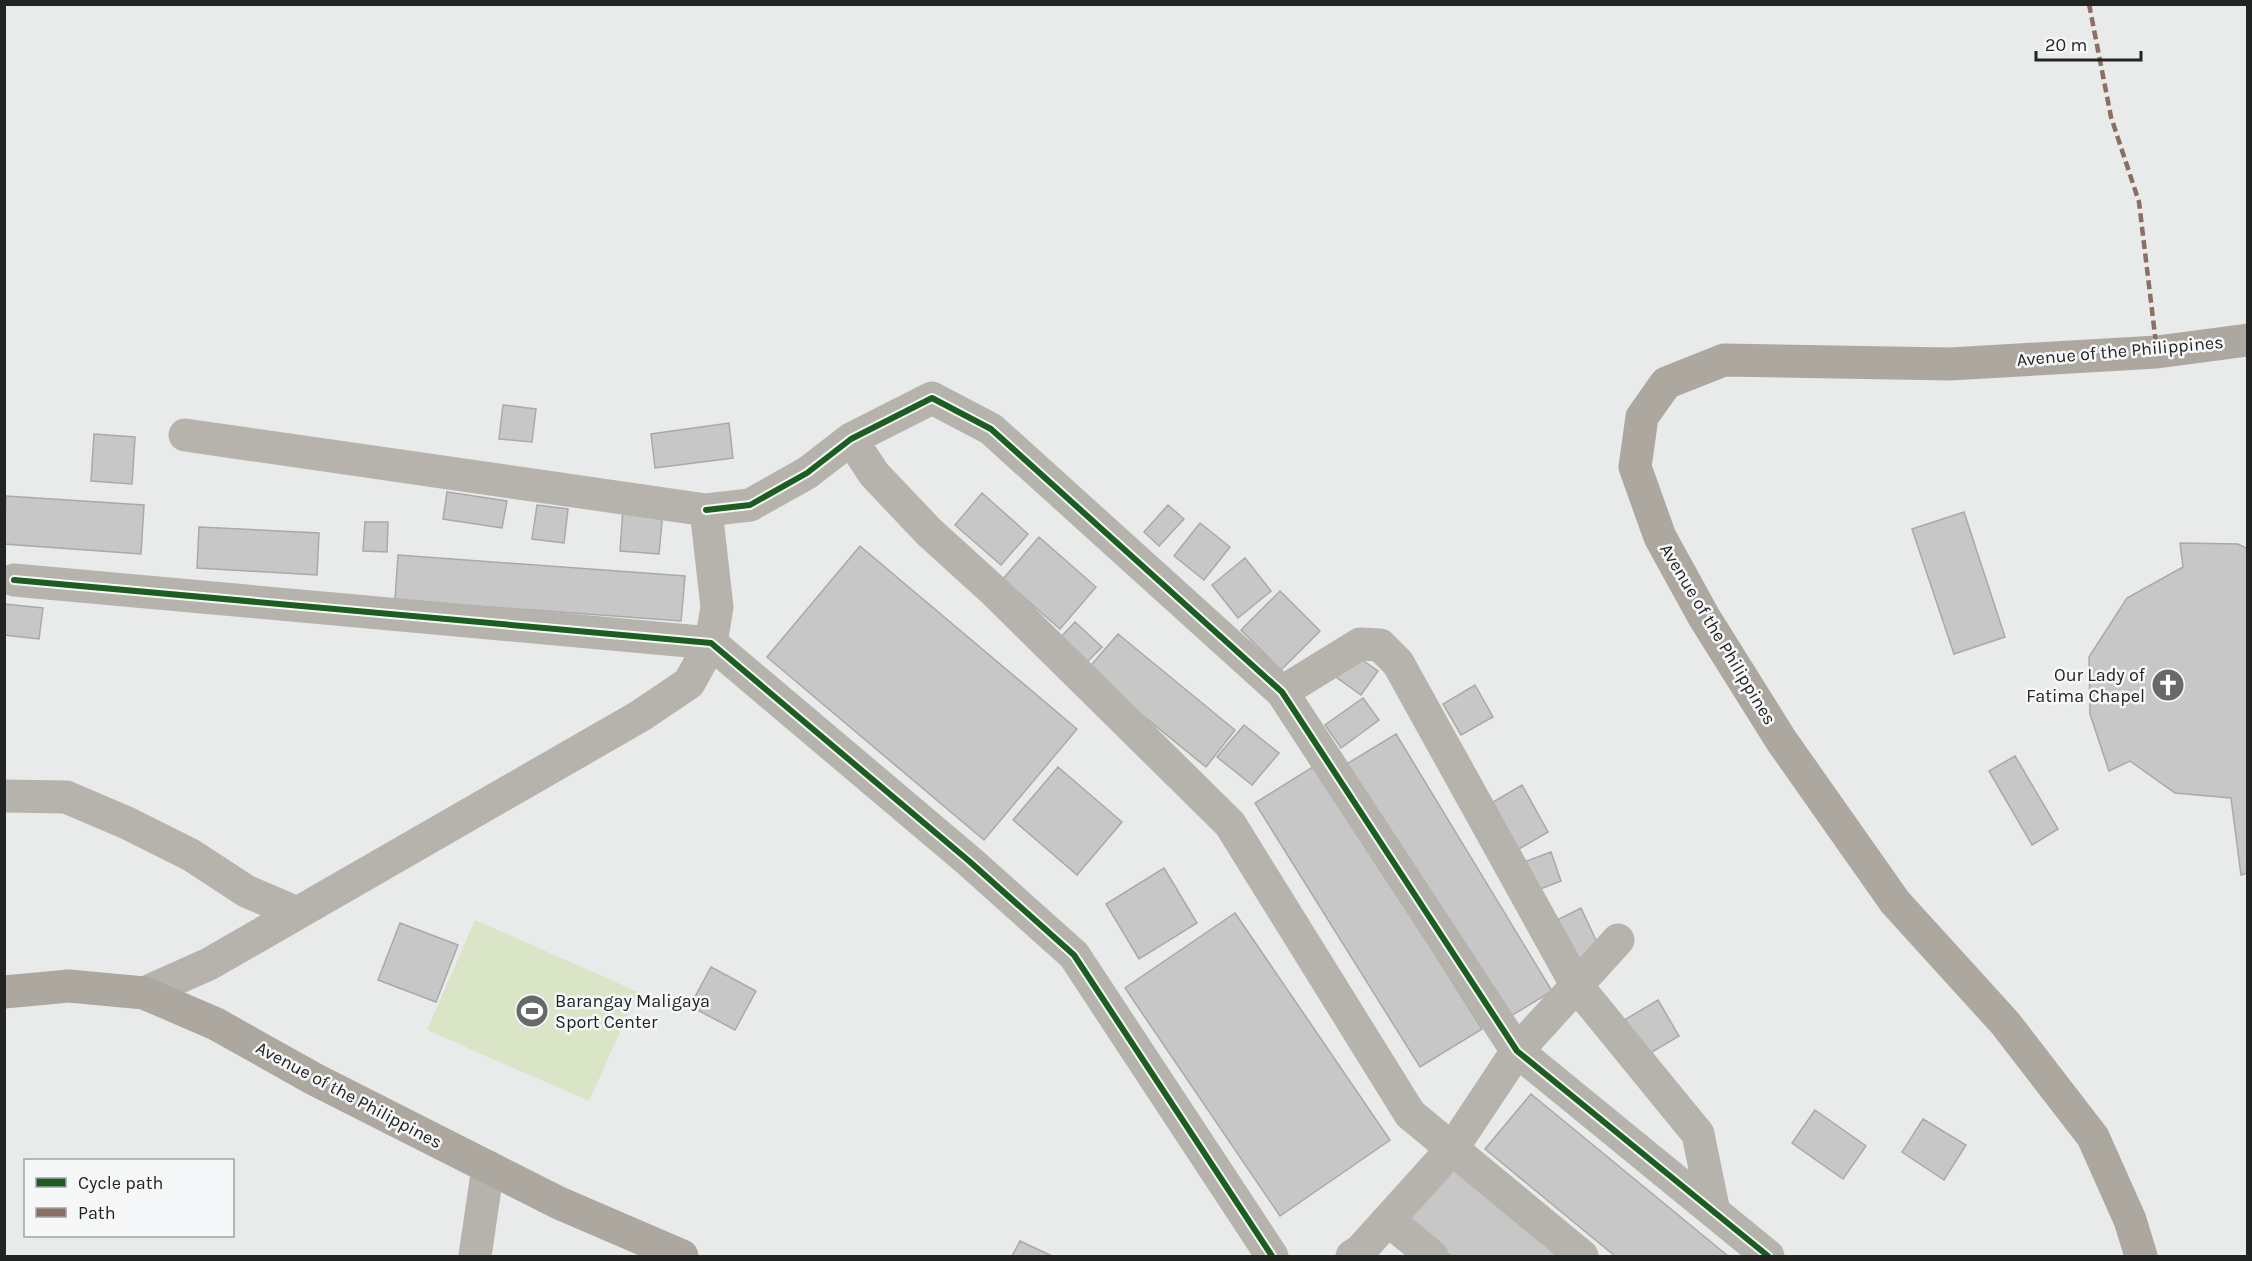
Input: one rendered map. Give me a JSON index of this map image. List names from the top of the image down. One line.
{"streets":{"main road":["Avenue of the Philippines"]},"places":{"church":["Our Lady of Fatima Chapel"],"sports":["Barangay Maligaya Sport Center"]},"legend":["Cycle path","Path"],"scale_bar":"20 m"}
